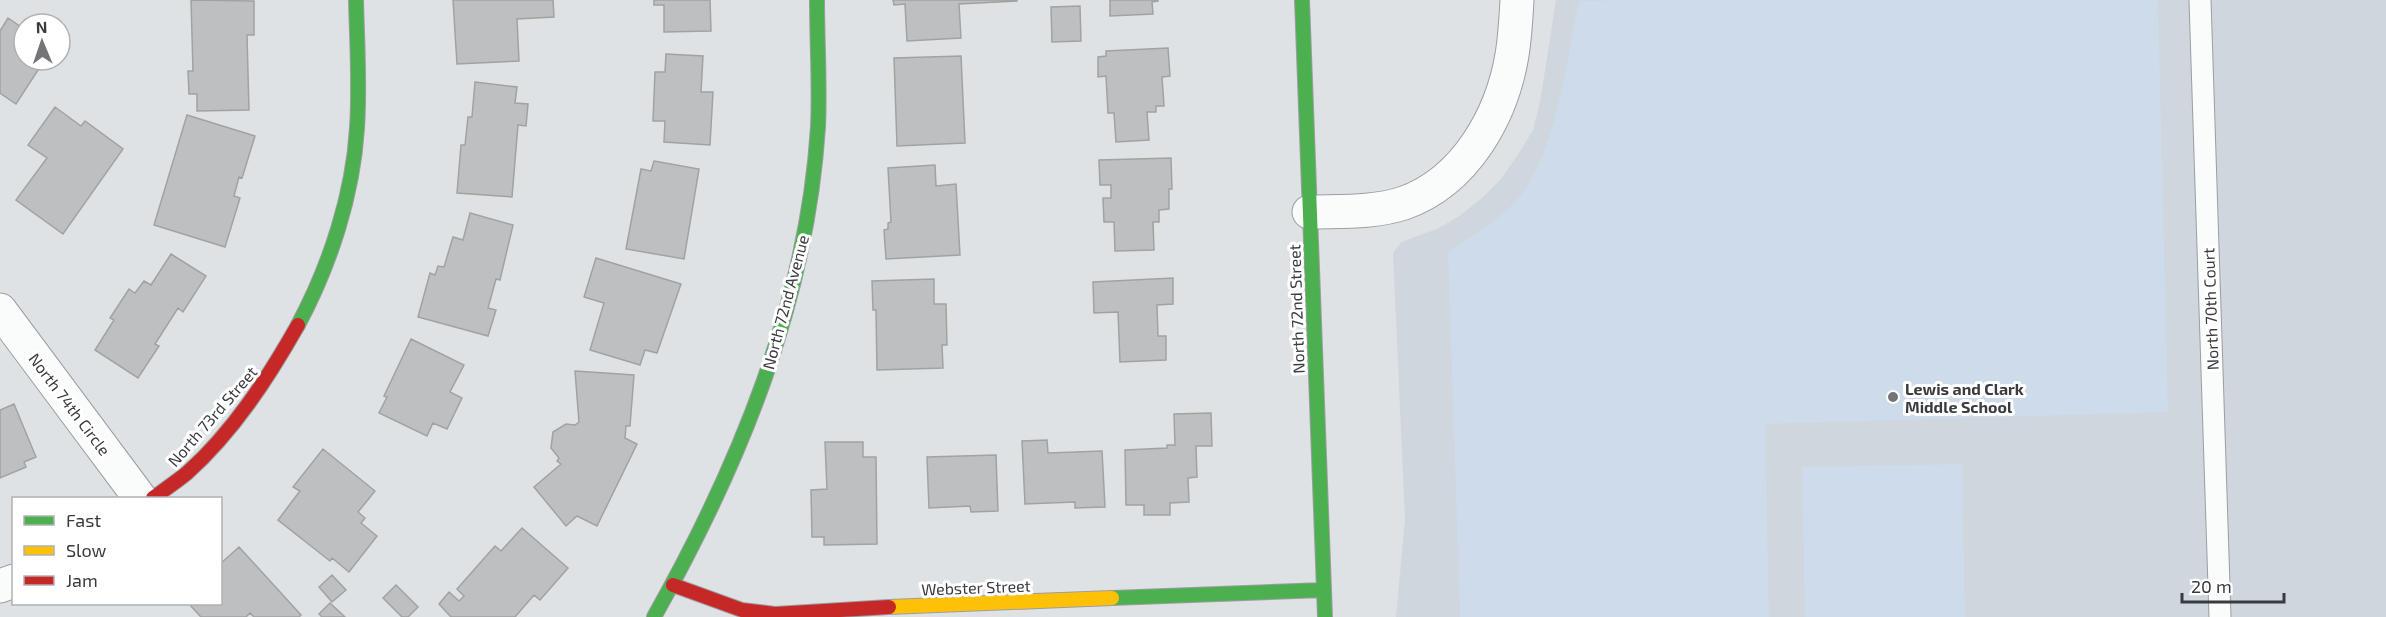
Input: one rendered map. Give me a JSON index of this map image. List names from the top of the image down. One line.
{"streets":{"street":["North 72nd Avenue","North 72nd Street","North 74th Circle","North 73rd Street","Webster Street"],"lane":["North 70th Court"]},"crossings":[["North 72nd Avenue","Webster Street"],["North 72nd Street","Webster Street"]],"places":["Lewis and Clark Middle School"],"legend":["Fast","Slow","Jam"],"scale_bar":"20 m","north":"top"}
